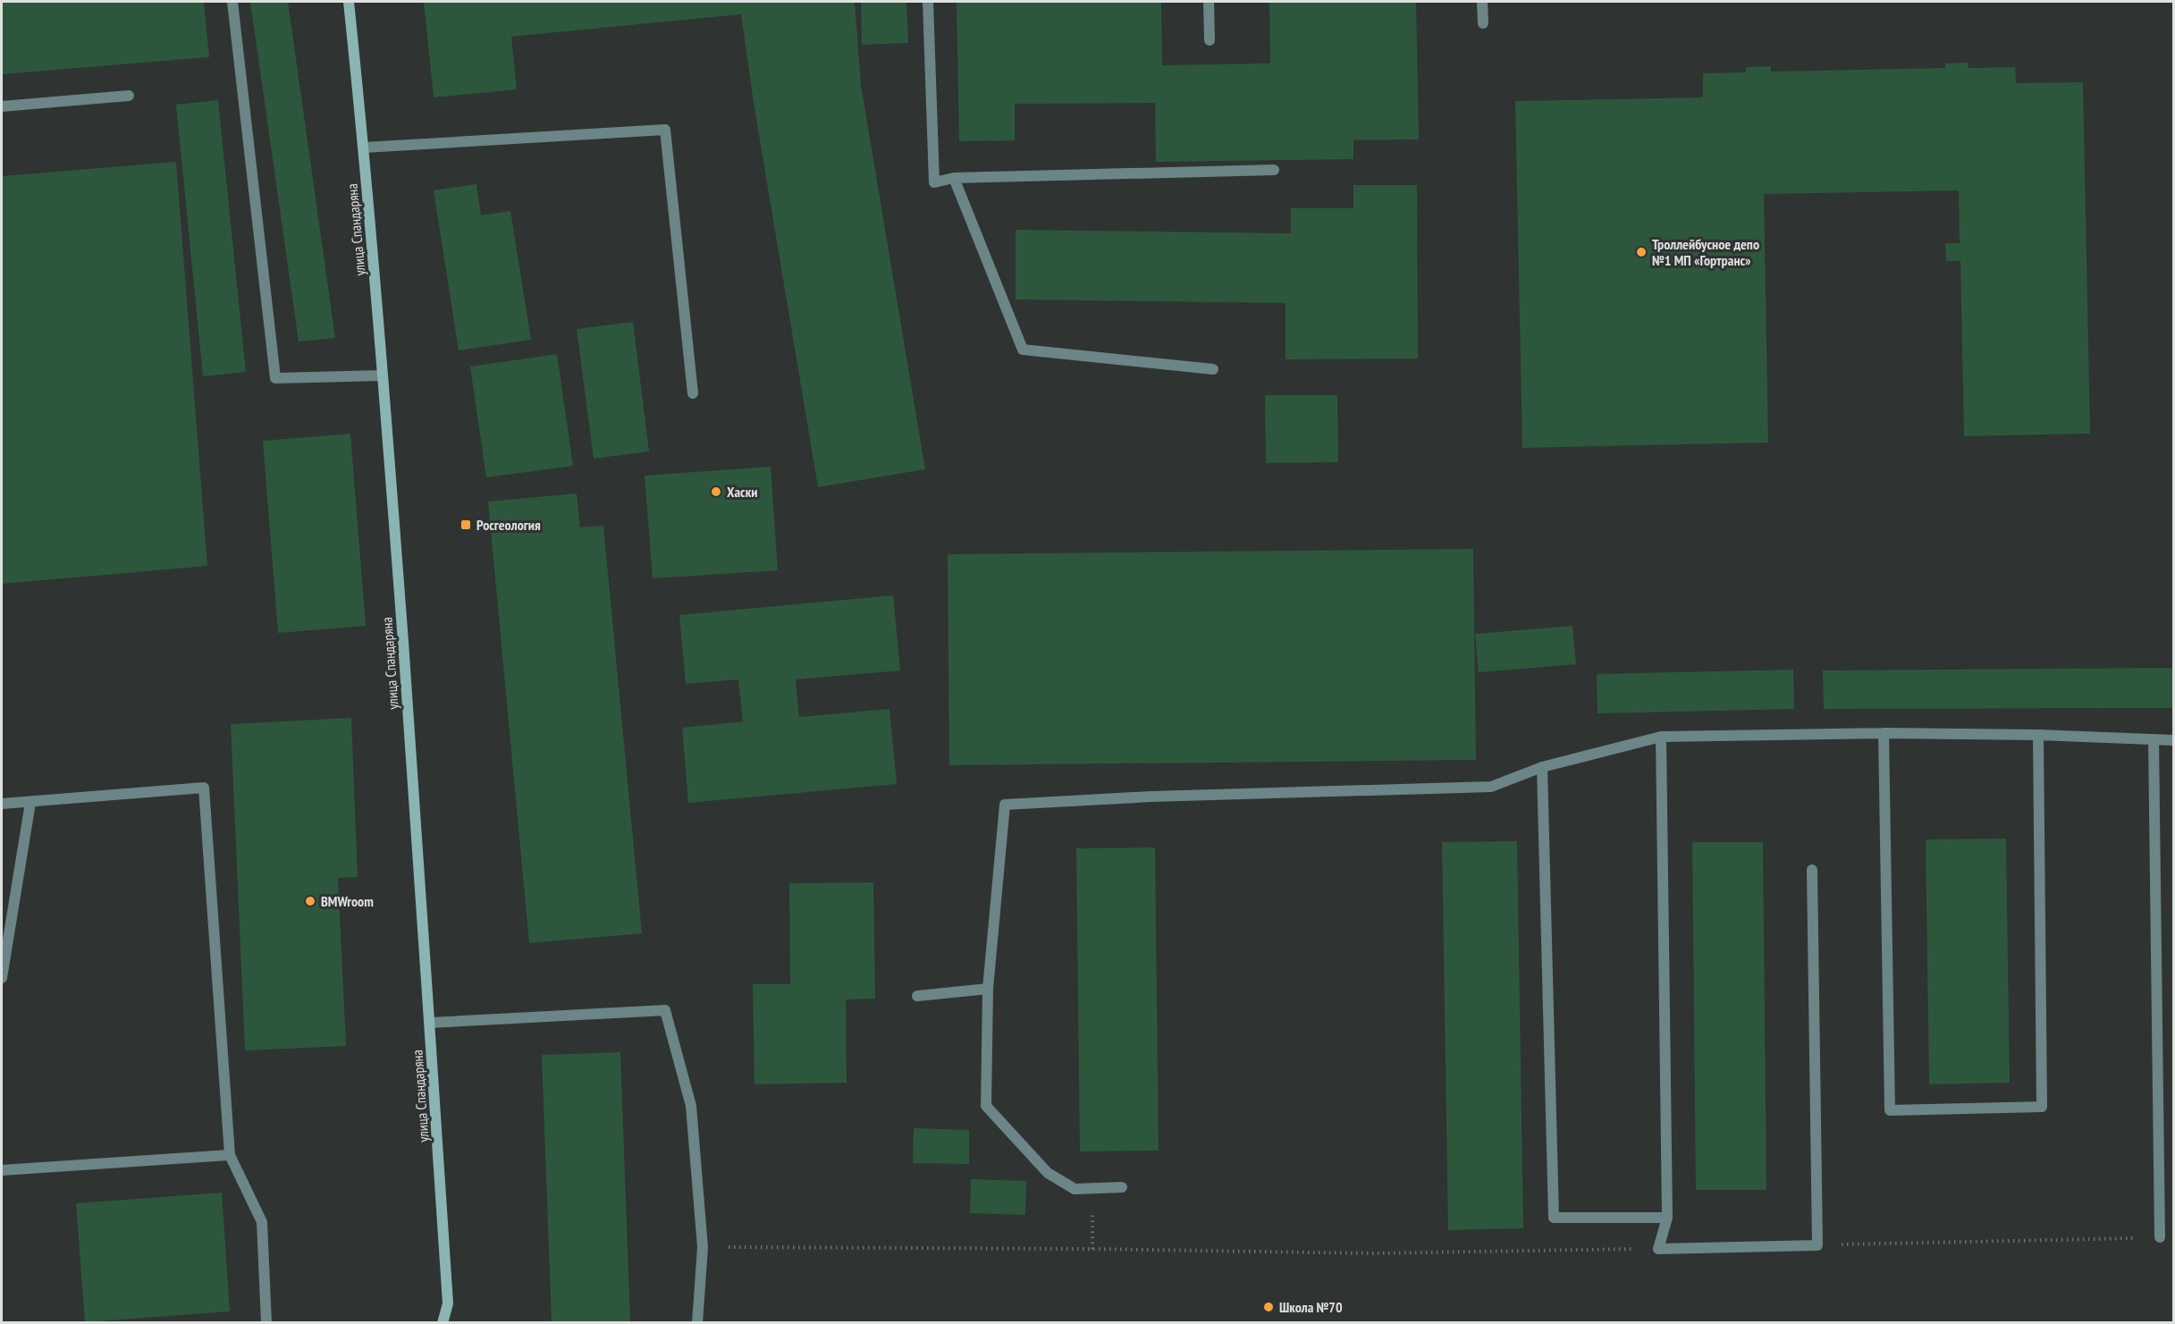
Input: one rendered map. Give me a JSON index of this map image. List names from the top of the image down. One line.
{"streets":{"street":["улица Спандаряна"]},"places":{"other":["Троллейбусное депо №1 МП «Гортранс»","Хаски","BMWroom","Школа №70"],"transit":["Росгеология"]}}
